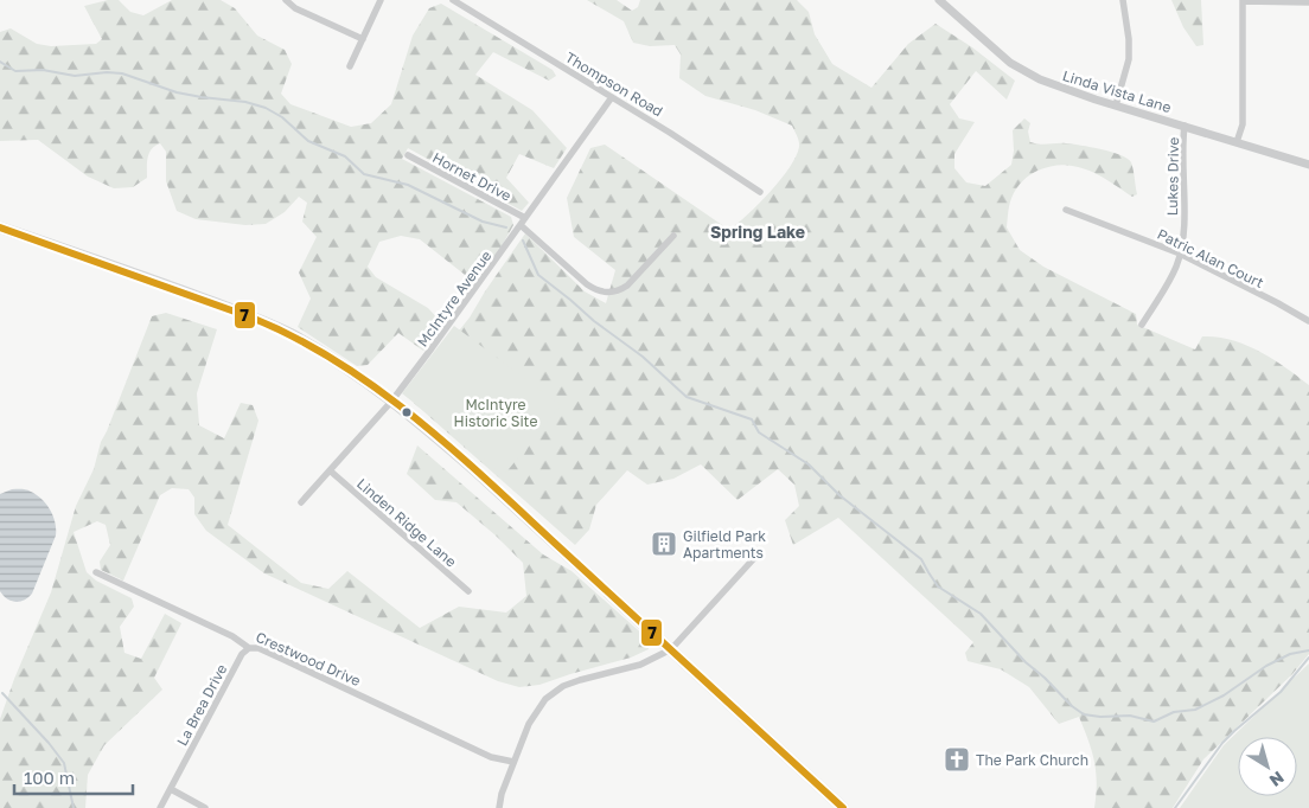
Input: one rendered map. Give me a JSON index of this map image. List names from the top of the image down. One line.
{"streets":{"street":["Thompson Road","Linda Vista Lane","Hornet Drive","Lukes Drive","Patric Alan Court","McIntyre Avenue","Linden Ridge Lane","Crestwood Drive","La Brea Drive"]},"crossings":[["Thompson Road","McIntyre Avenue"],["Linda Vista Lane","Lukes Drive"],["Hornet Drive","McIntyre Avenue"],["Lukes Drive","Patric Alan Court"],["McIntyre Avenue","Linden Ridge Lane"],["Crestwood Drive","La Brea Drive"]],"districts":["Spring Lake"],"parks":["McIntyre Historic Site"],"places":{"building":["Gilfield Park Apartments"],"church":["The Park Church"]},"lines":["transit line 7"],"scale_bar":"100 m","north":"bottom right"}
